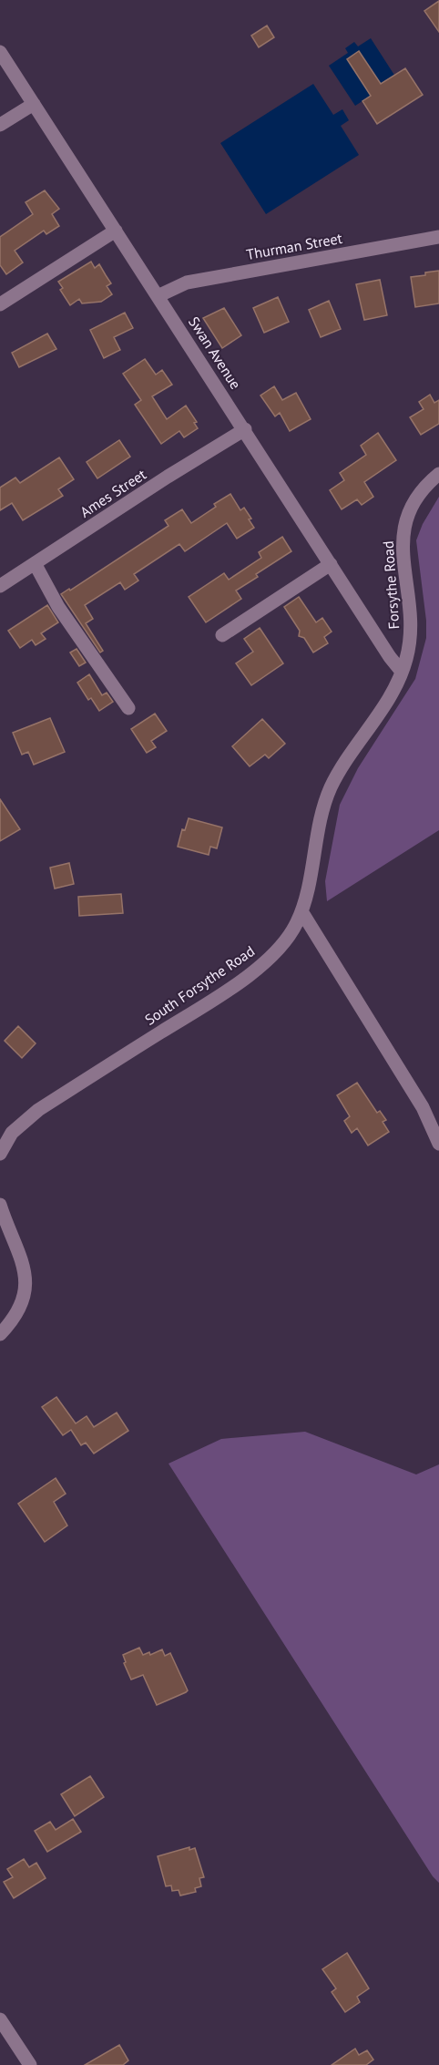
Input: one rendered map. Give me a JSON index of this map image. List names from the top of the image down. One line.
{"streets":{"street":["Thurman Street","Swan Avenue","Ames Street","Forsythe Road","South Forsythe Road"]},"crossings":[["Thurman Street","Swan Avenue"],["Swan Avenue","Ames Street"],["Swan Avenue","Forsythe Road"],["Swan Avenue","South Forsythe Road"],["Forsythe Road","South Forsythe Road"]]}
